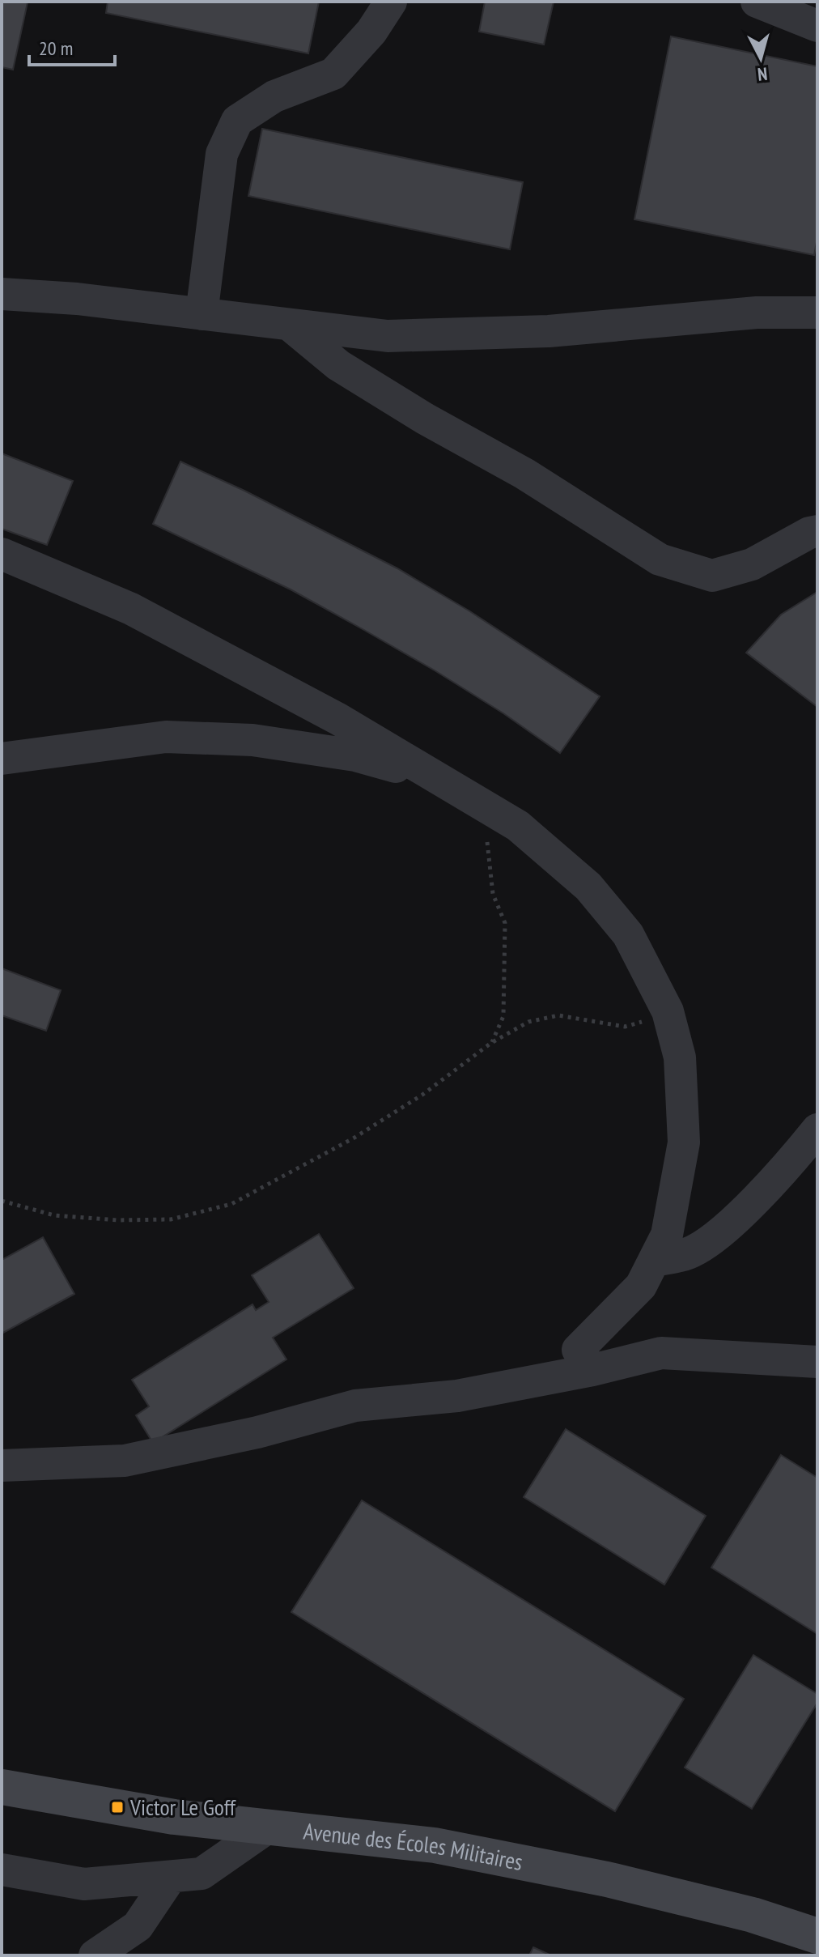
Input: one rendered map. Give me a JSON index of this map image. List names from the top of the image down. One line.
{"streets":{"street":["Avenue des Écoles Militaires"]},"places":{"transit":["Victor Le Goff"]},"scale_bar":"20 m","north":"bottom"}
